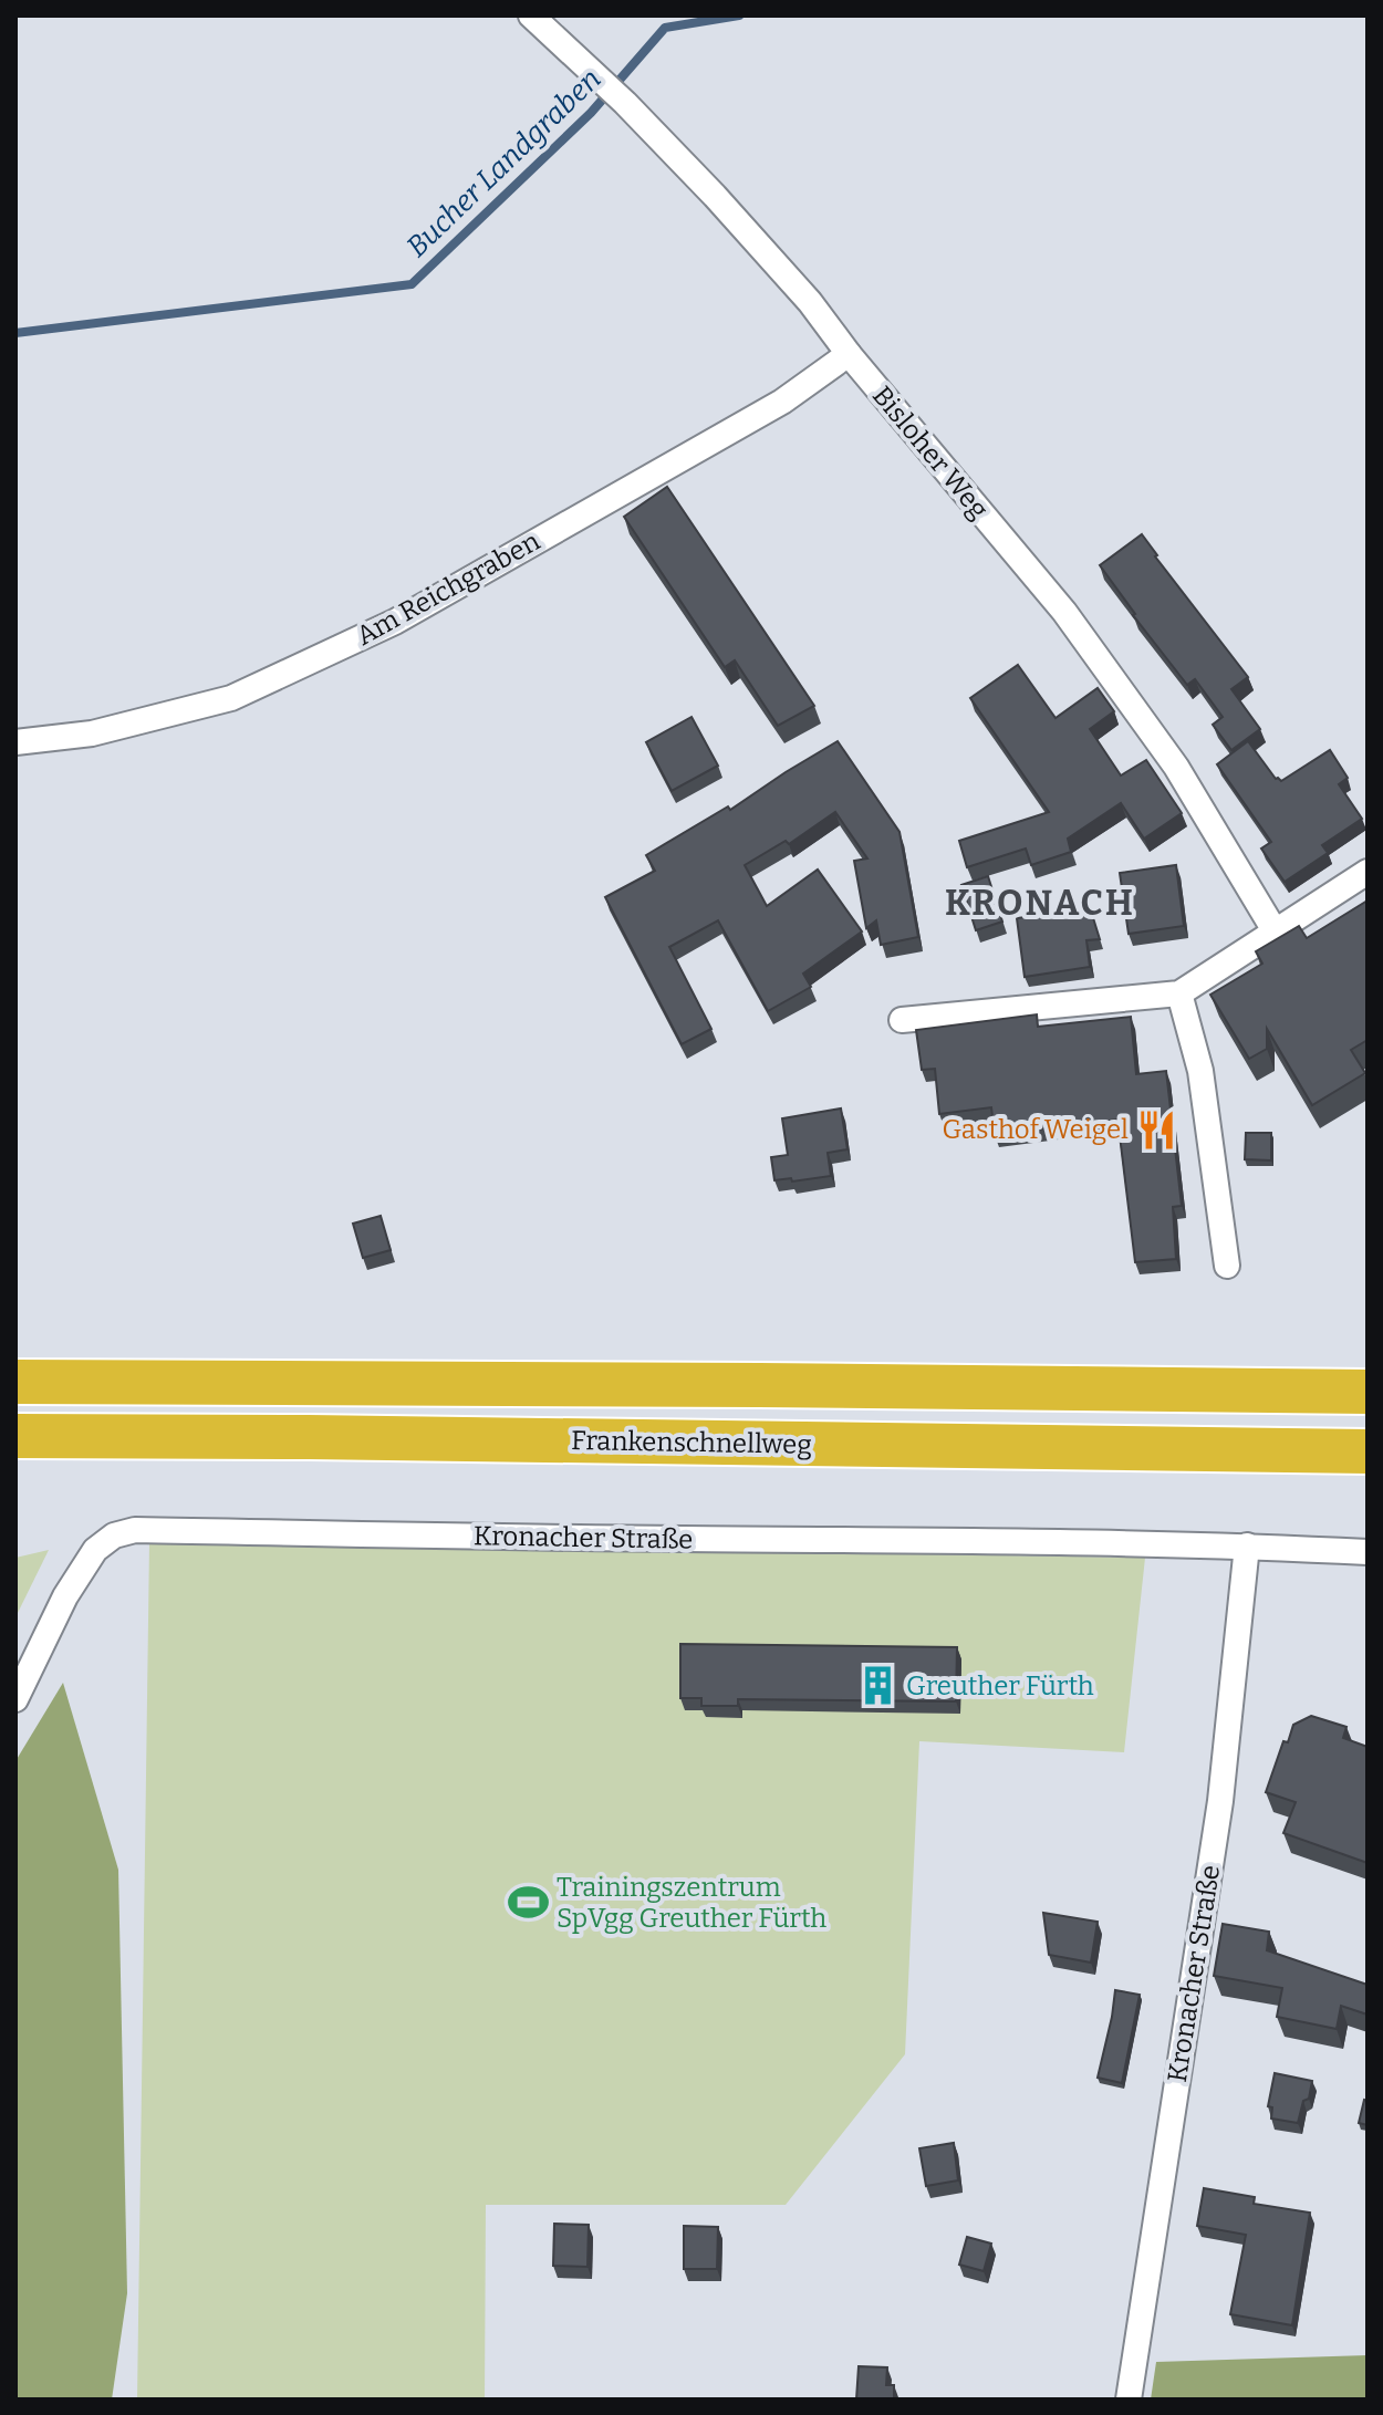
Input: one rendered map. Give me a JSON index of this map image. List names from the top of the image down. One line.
{"streets":{"highway":["Frankenschnellweg"],"street":["Bisloher Weg","Am Reichgraben","Kronacher Straße"]},"crossings":[["Bisloher Weg","Am Reichgraben"]],"districts":["KRONACH"],"water":["Bucher Landgraben"],"places":{"restaurant":["Gasthof Weigel"],"building":["Greuther Fürth"],"sports":["Trainingszentrum SpVgg Greuther Fürth"]}}
